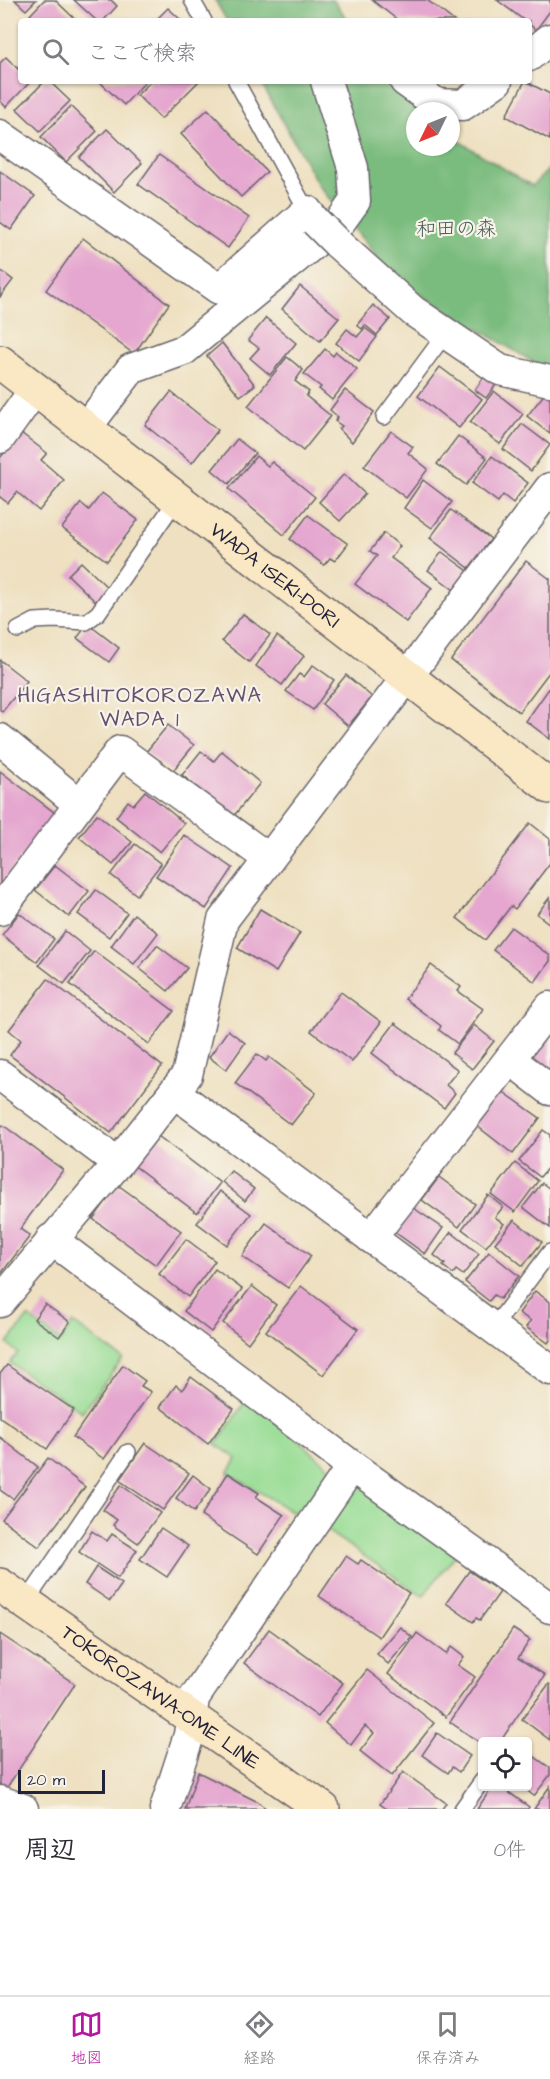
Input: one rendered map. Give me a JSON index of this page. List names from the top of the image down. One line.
{"streets":{"street":["WADA ISEKI-DORI","TOKOROZAWA-OME LINE"]},"districts":["HIGASHITOKOROZAWA WADA 1"],"parks":["和田の森"],"scale_bar":"20 m","north":"bottom left","page":{"search":"ここで検索","scale":"20 m","heading":["周辺","0件"],"nav":["地図","経路","保存済み"]}}
